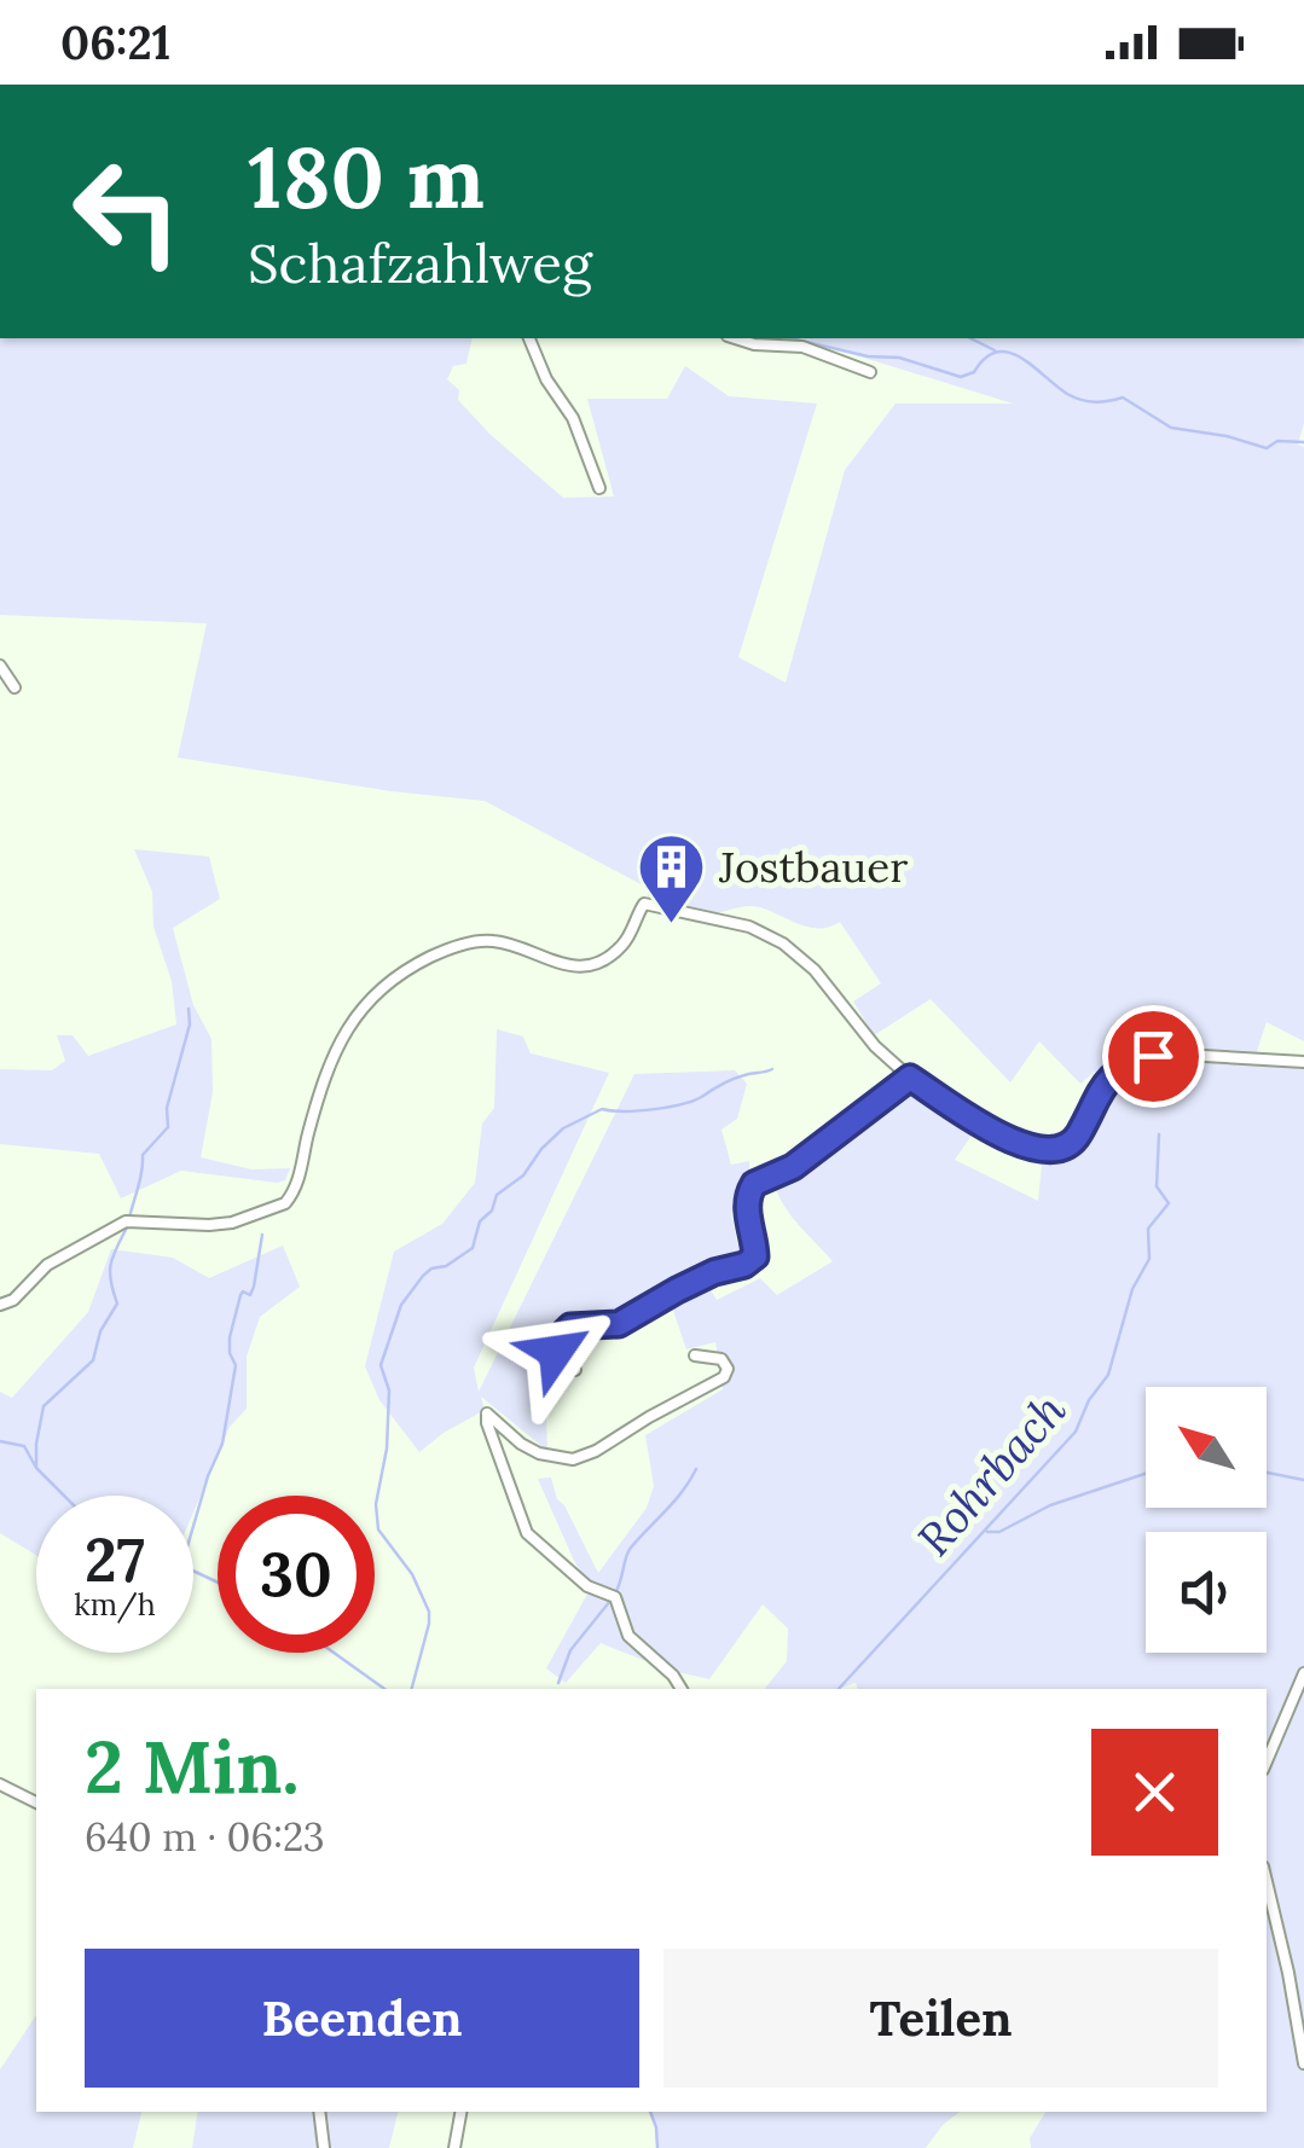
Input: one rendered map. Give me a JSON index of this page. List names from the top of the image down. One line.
{"water":["Rohrbach"],"places":{"building":["Jostbauer"]},"north":"top left","page":{"status":"06:21","turn":["180 m","Schafzahlweg"],"speed":"27 km/h","limit":"30","heading":["2 Min.","640 m · 06:23"],"buttons":["Beenden","Teilen"]}}
